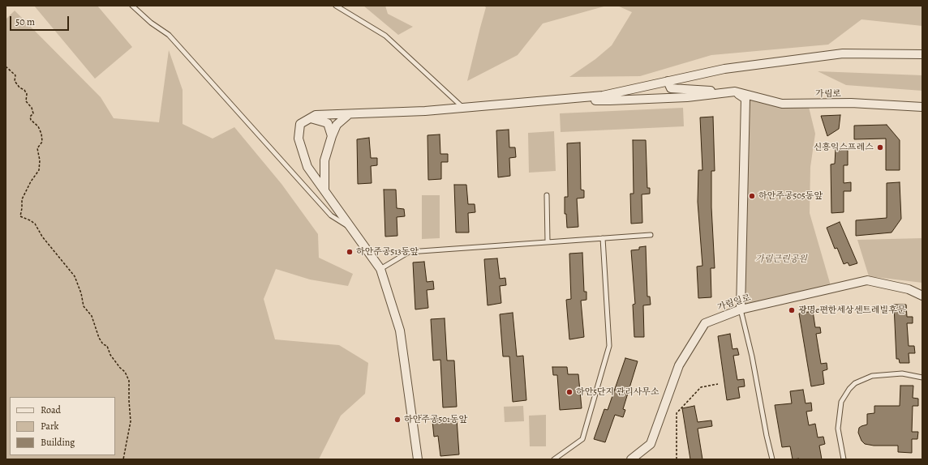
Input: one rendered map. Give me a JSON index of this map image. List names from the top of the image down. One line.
{"streets":{"street":["가림로","가림일로"]},"parks":["가림근린공원"],"places":["신흥익스프레스","하안주공505동앞","하안주공513동앞","광명e편한세상센트레빌후문","하안5단지 관리사무소","하안주공501동앞"],"legend":["Road","Park","Building"],"scale_bar":"50 m"}
